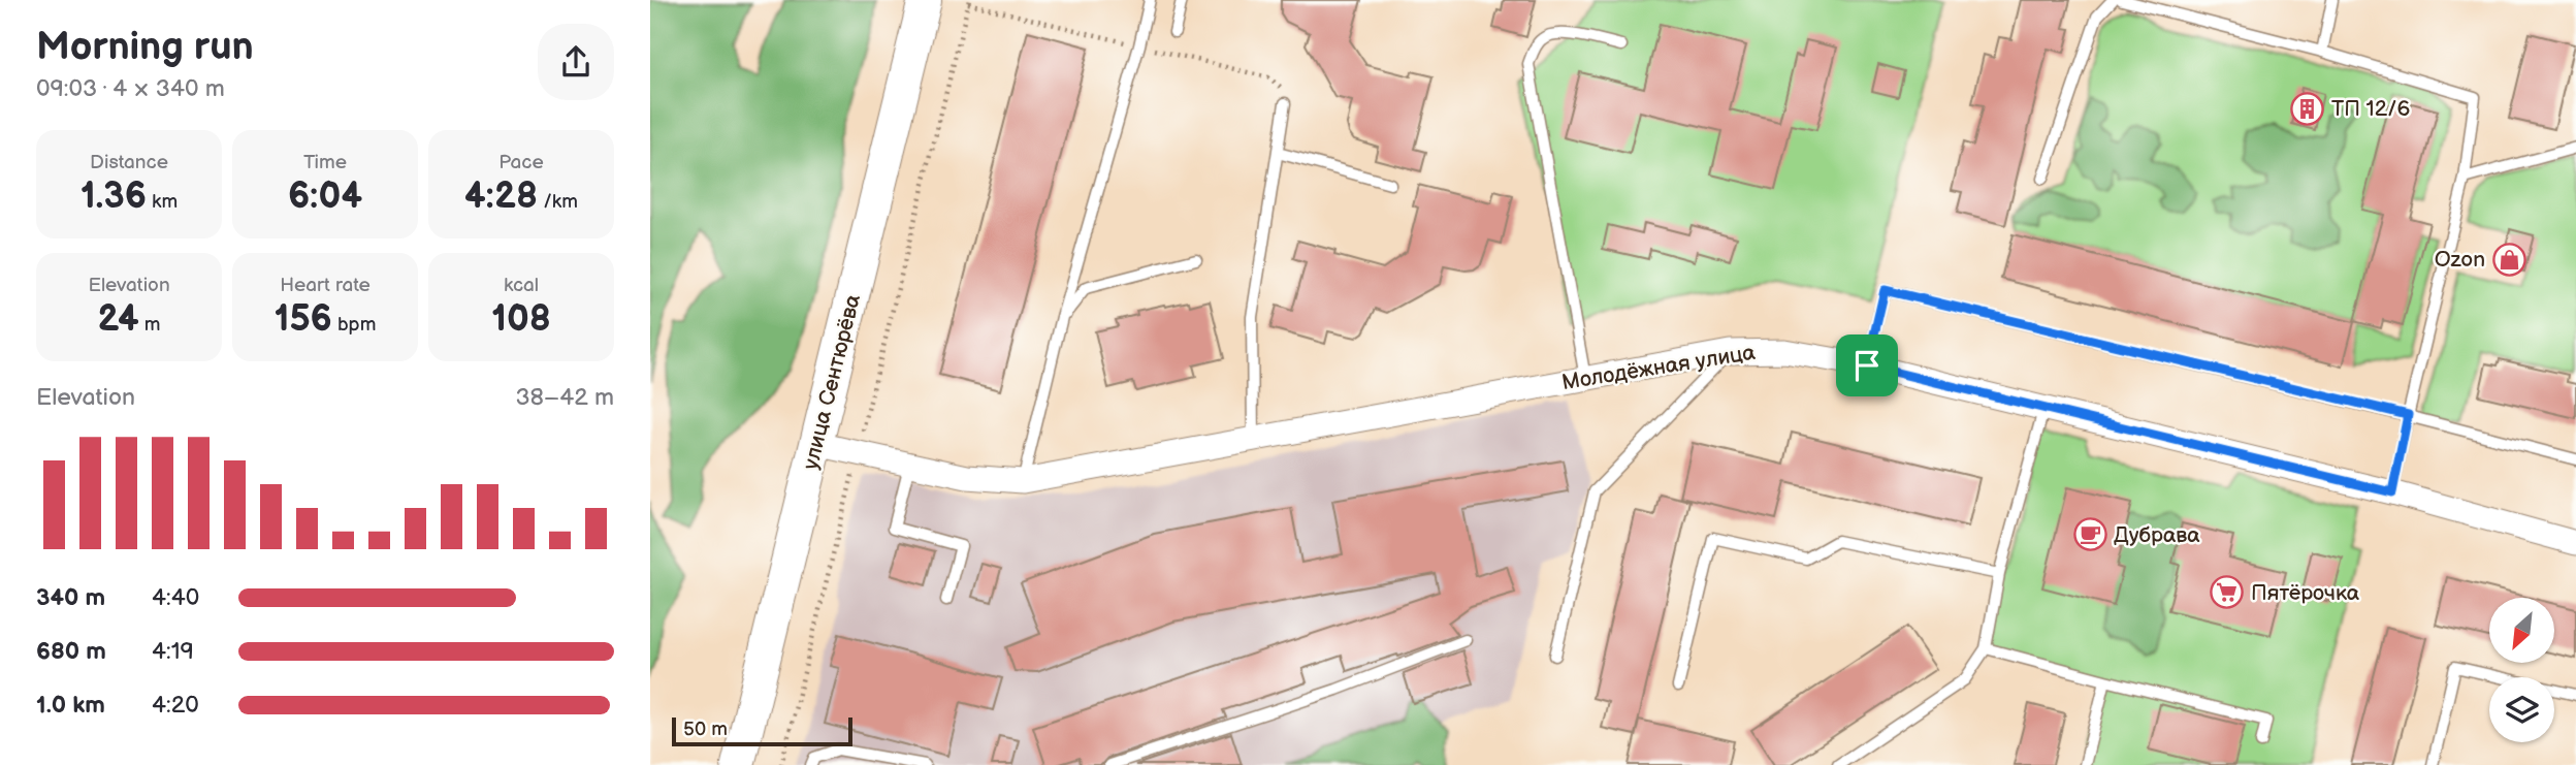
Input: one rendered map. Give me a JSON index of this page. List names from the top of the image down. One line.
{"streets":{"main road":["улица Сентюрёва"],"street":["Молодёжная улица"]},"crossings":[["Молодёжная улица","улица Сентюрёва"]],"places":{"building":["ТП 12/6"],"shop":["Ozon"],"cafe":["Дубрава"],"supermarket":["Пятёрочка"]},"scale_bar":"50 m","north":"bottom left","page":{"heading":["Morning run","09:03 · 4 × 340 m"],"stats":[["Distance","1.36 km"],["Time","6:04"],["Pace","4:28 /km"],["Elevation","24 m"],["Heart rate","156 bpm"],["kcal","108"]],"chart":["Elevation","38–42 m"],"list":[{"name":"340 m","note":"4:40"},{"name":"680 m","note":"4:19"},{"name":"1.0 km","note":"4:20"}],"scale":"50 m"}}
